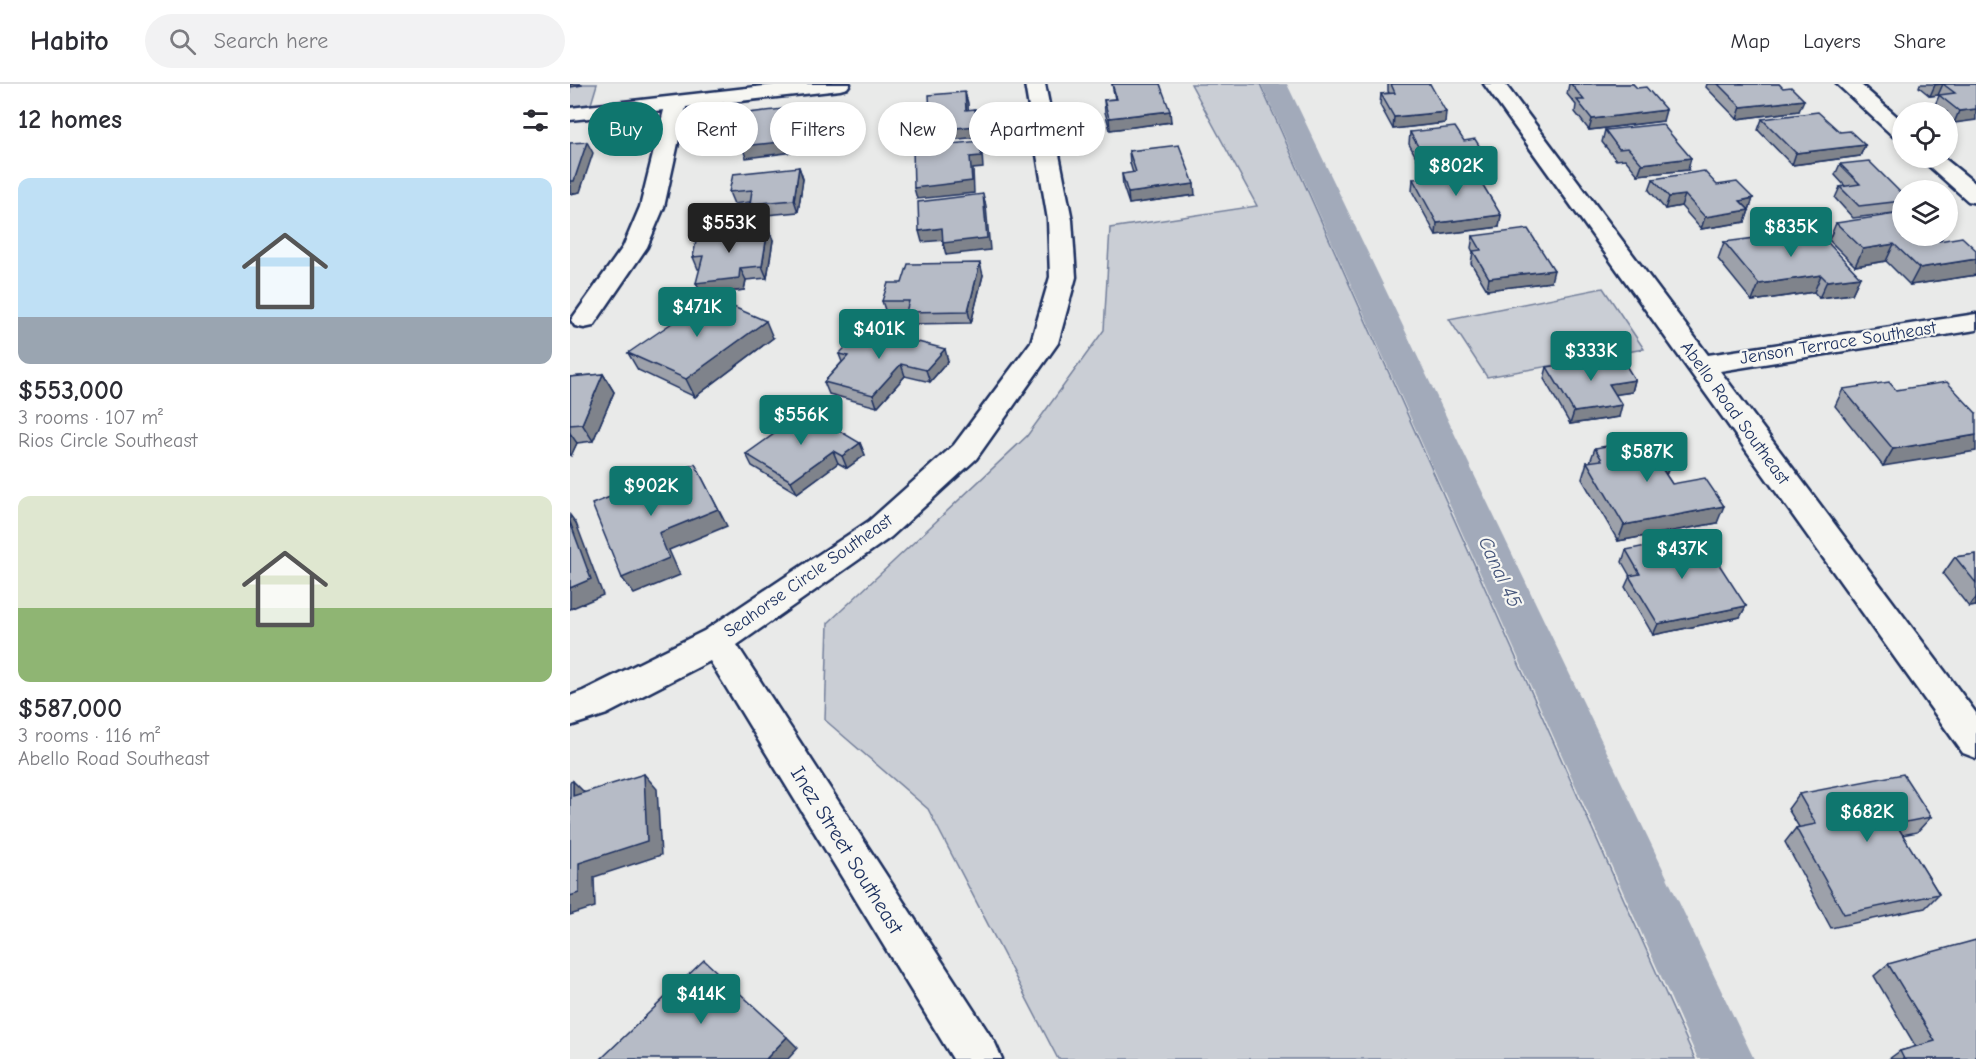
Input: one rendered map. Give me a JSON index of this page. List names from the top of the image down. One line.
{"streets":{"street":["Jenson Terrace Southeast","Abello Road Southeast","Seahorse Circle Southeast","Inez Street Southeast"]},"crossings":[["Jenson Terrace Southeast","Abello Road Southeast"],["Seahorse Circle Southeast","Inez Street Southeast"]],"water":["Canal 45"],"page":{"header":"Habito","search":"Search here","nav":["Map","Layers","Share"],"heading":"12 homes","chip":["Buy","Rent","Filters","New","Apartment"],"price":["$802K","$553K","$835K","$471K","$401K","$333K","$556K","$587K","$902K","$437K","$682K","$414K"],"list":[{"name":"$553,000","note":"3 rooms · 107 m² · Rios Circle Southeast"},{"name":"$587,000","note":"3 rooms · 116 m² · Abello Road Southeast"}]}}
